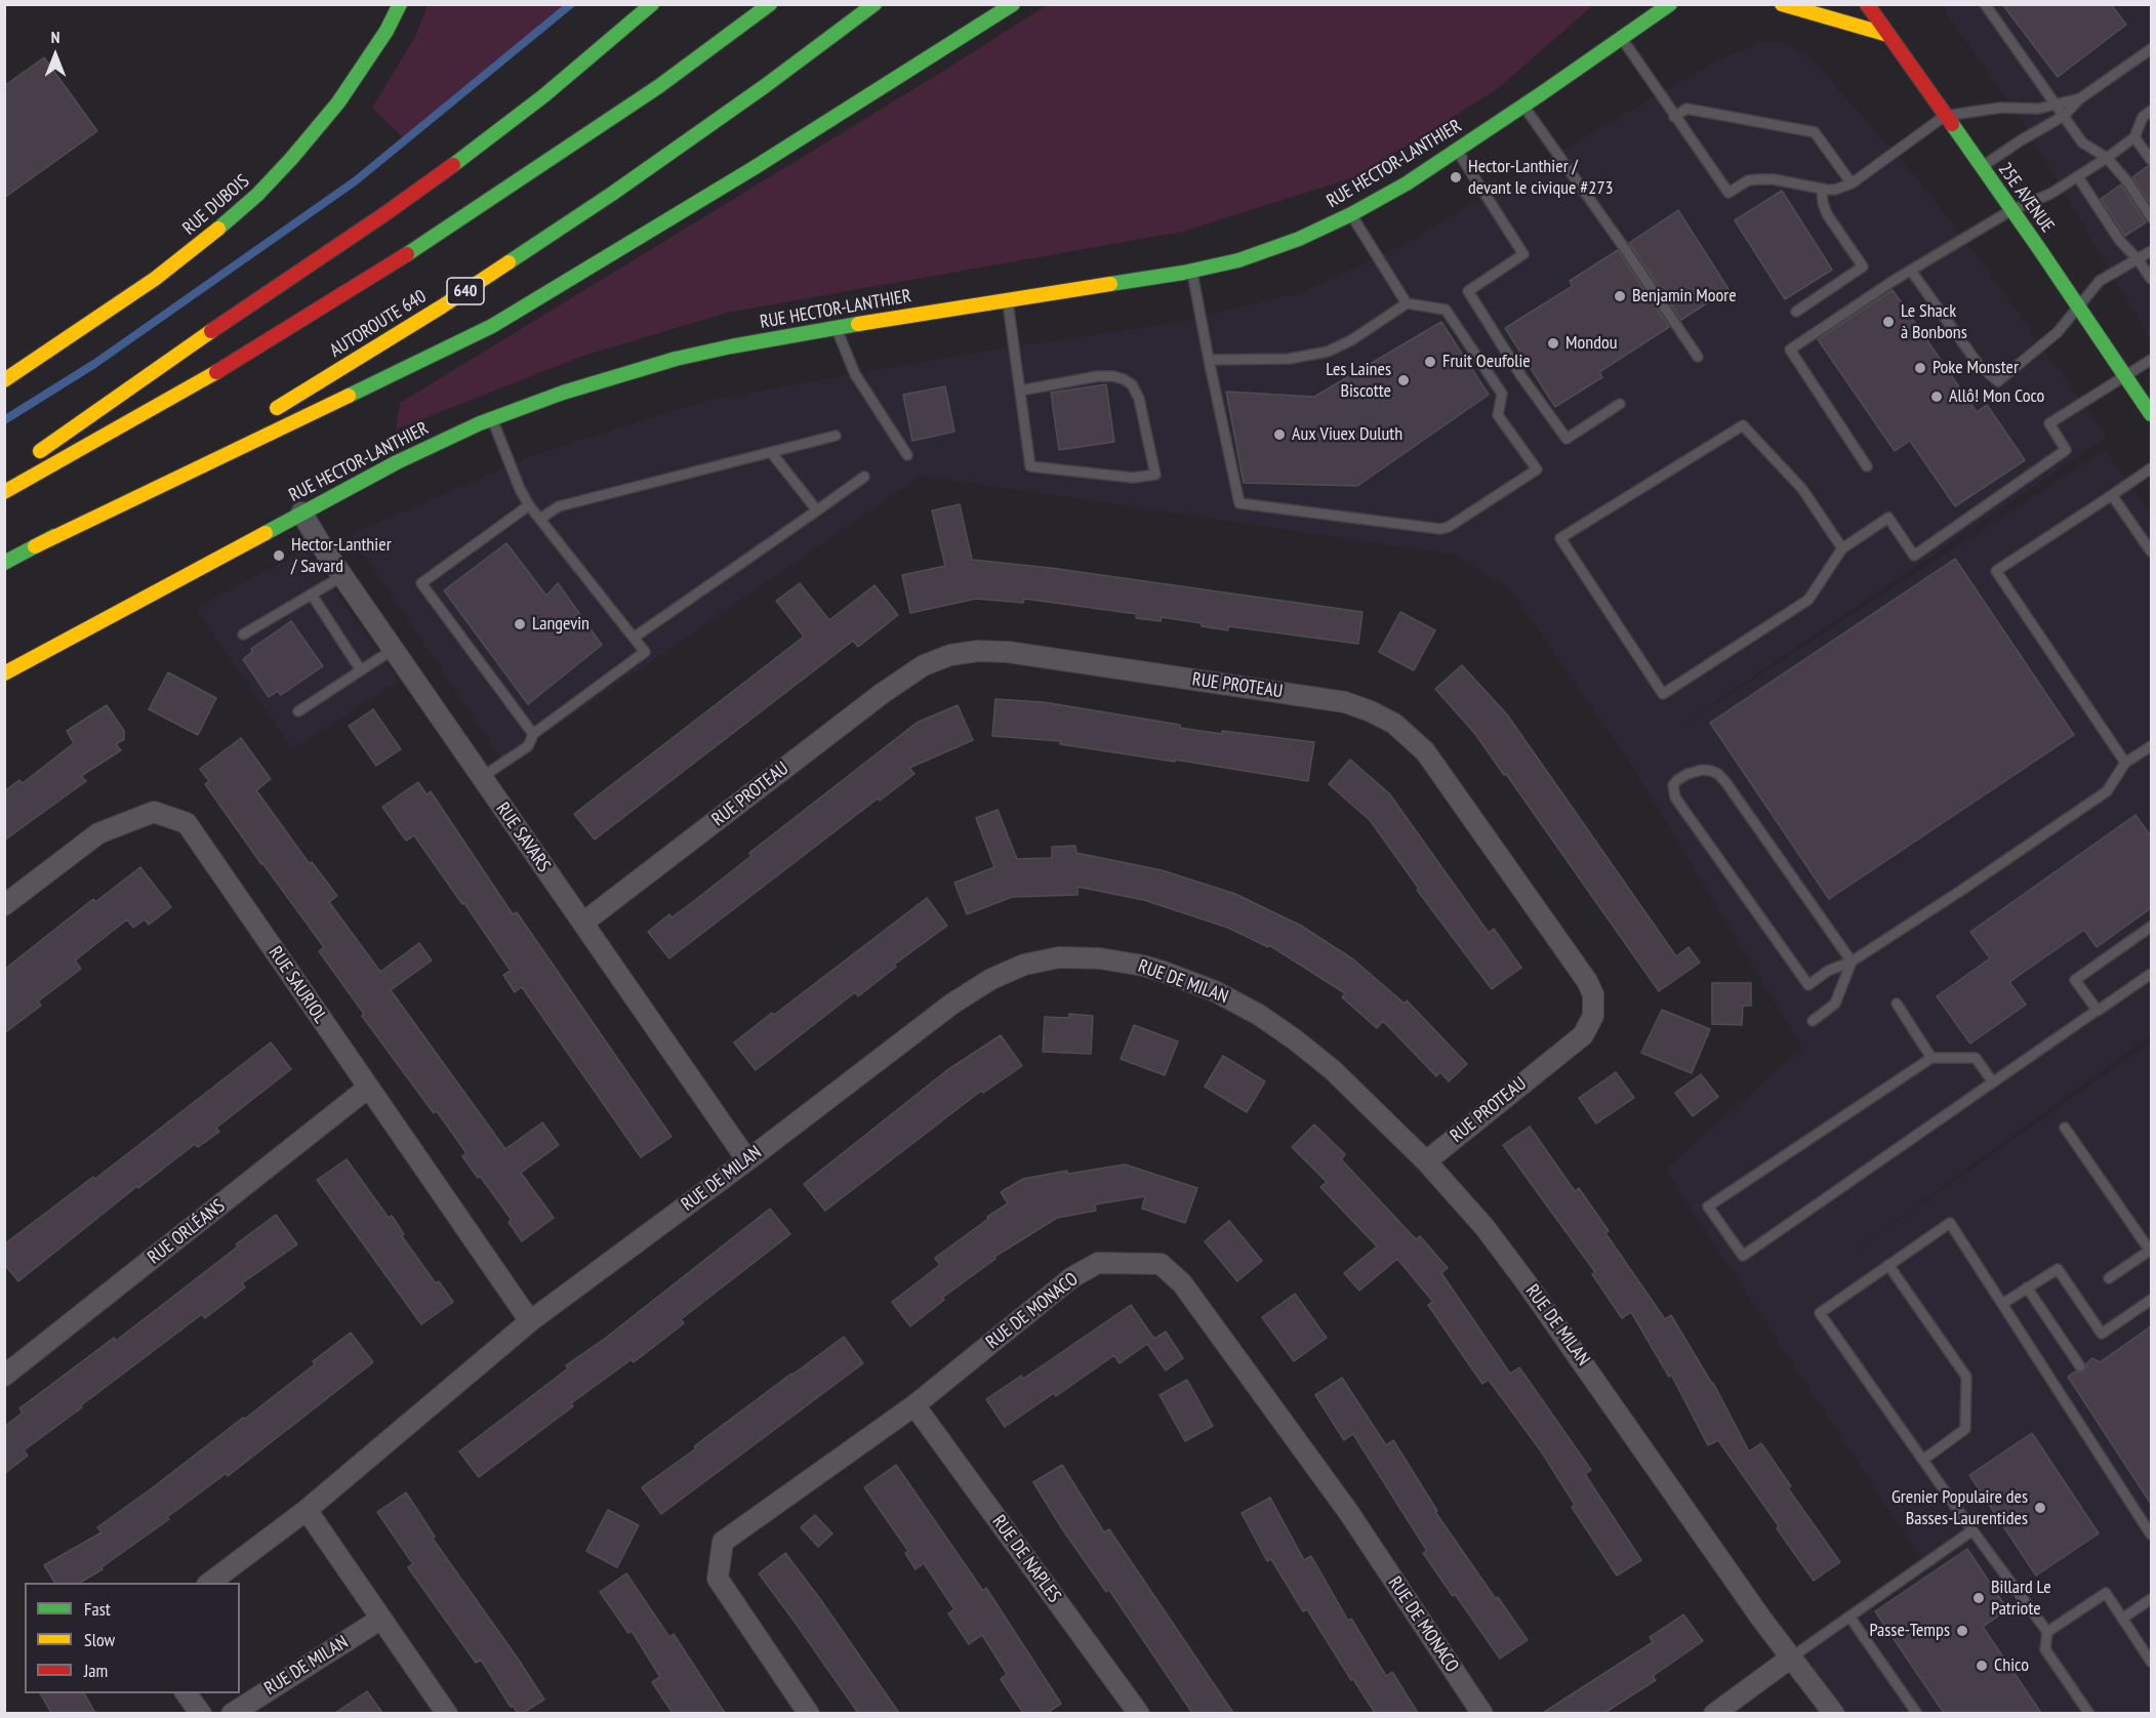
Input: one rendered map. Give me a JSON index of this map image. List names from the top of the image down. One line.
{"streets":{"main road":["RUE HECTOR-LANTHIER","25E AVENUE","RUE DUBOIS","640","AUTOROUTE 640"],"street":["RUE PROTEAU","RUE SAVARS","RUE DE MILAN","RUE SAURIOL","RUE ORLÉANS","RUE DE MONACO","RUE DE NAPLES"]},"crossings":[["RUE HECTOR-LANTHIER","RUE SAVARS"],["RUE PROTEAU","RUE SAVARS"],["RUE PROTEAU","RUE DE MILAN"],["RUE SAVARS","RUE DE MILAN"],["RUE DE MILAN","RUE SAURIOL"],["RUE SAURIOL","RUE ORLÉANS"],["RUE DE MONACO","RUE DE NAPLES"]],"places":["Hector-Lanthier / devant le civique #273","Benjamin Moore","Le Shack à Bonbons","Mondou","Fruit Oeufolie","Poke Monster","Les Laines Biscotte","Allô! Mon Coco","Aux Viuex Duluth","Hector-Lanthier / Savard","Langevin","Grenier Populaire des Basses-Laurentides","Billard Le Patriote","Passe-Temps","Chico"],"legend":["Fast","Slow","Jam"],"north":"top"}
